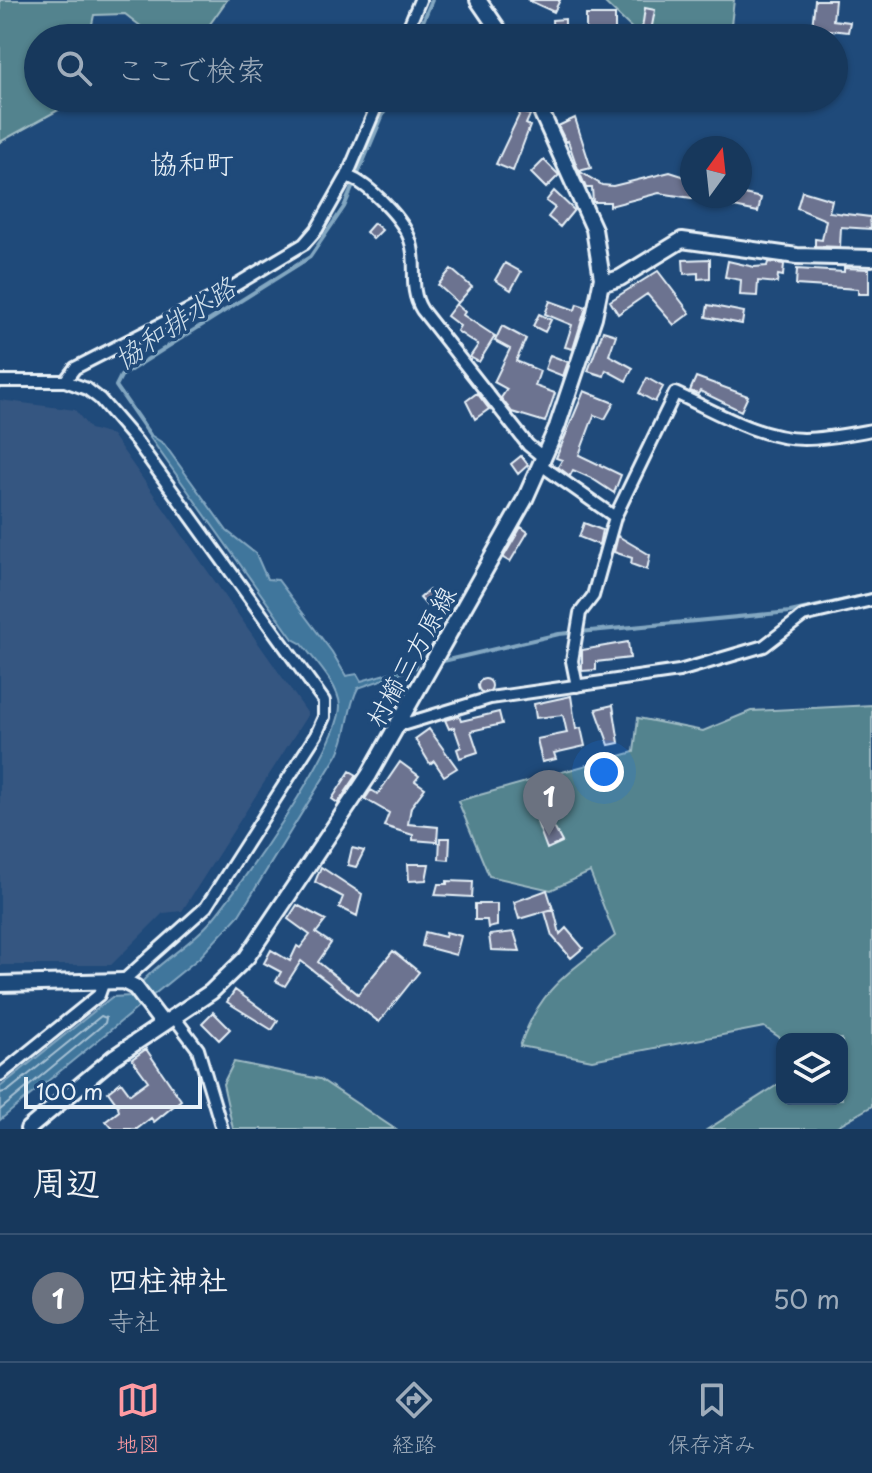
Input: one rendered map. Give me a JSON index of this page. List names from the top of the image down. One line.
{"streets":{"main road":["村櫛三方原線"]},"districts":["協和町"],"water":["協和排水路"],"scale_bar":"100 m","north":"top","page":{"search":"ここで検索","pins":"1","scale":"100 m","heading":"周辺","list":[{"mark":"1","name":"四柱神社","note":"寺社","value":"50 m"}],"nav":["地図","経路","保存済み"]}}
